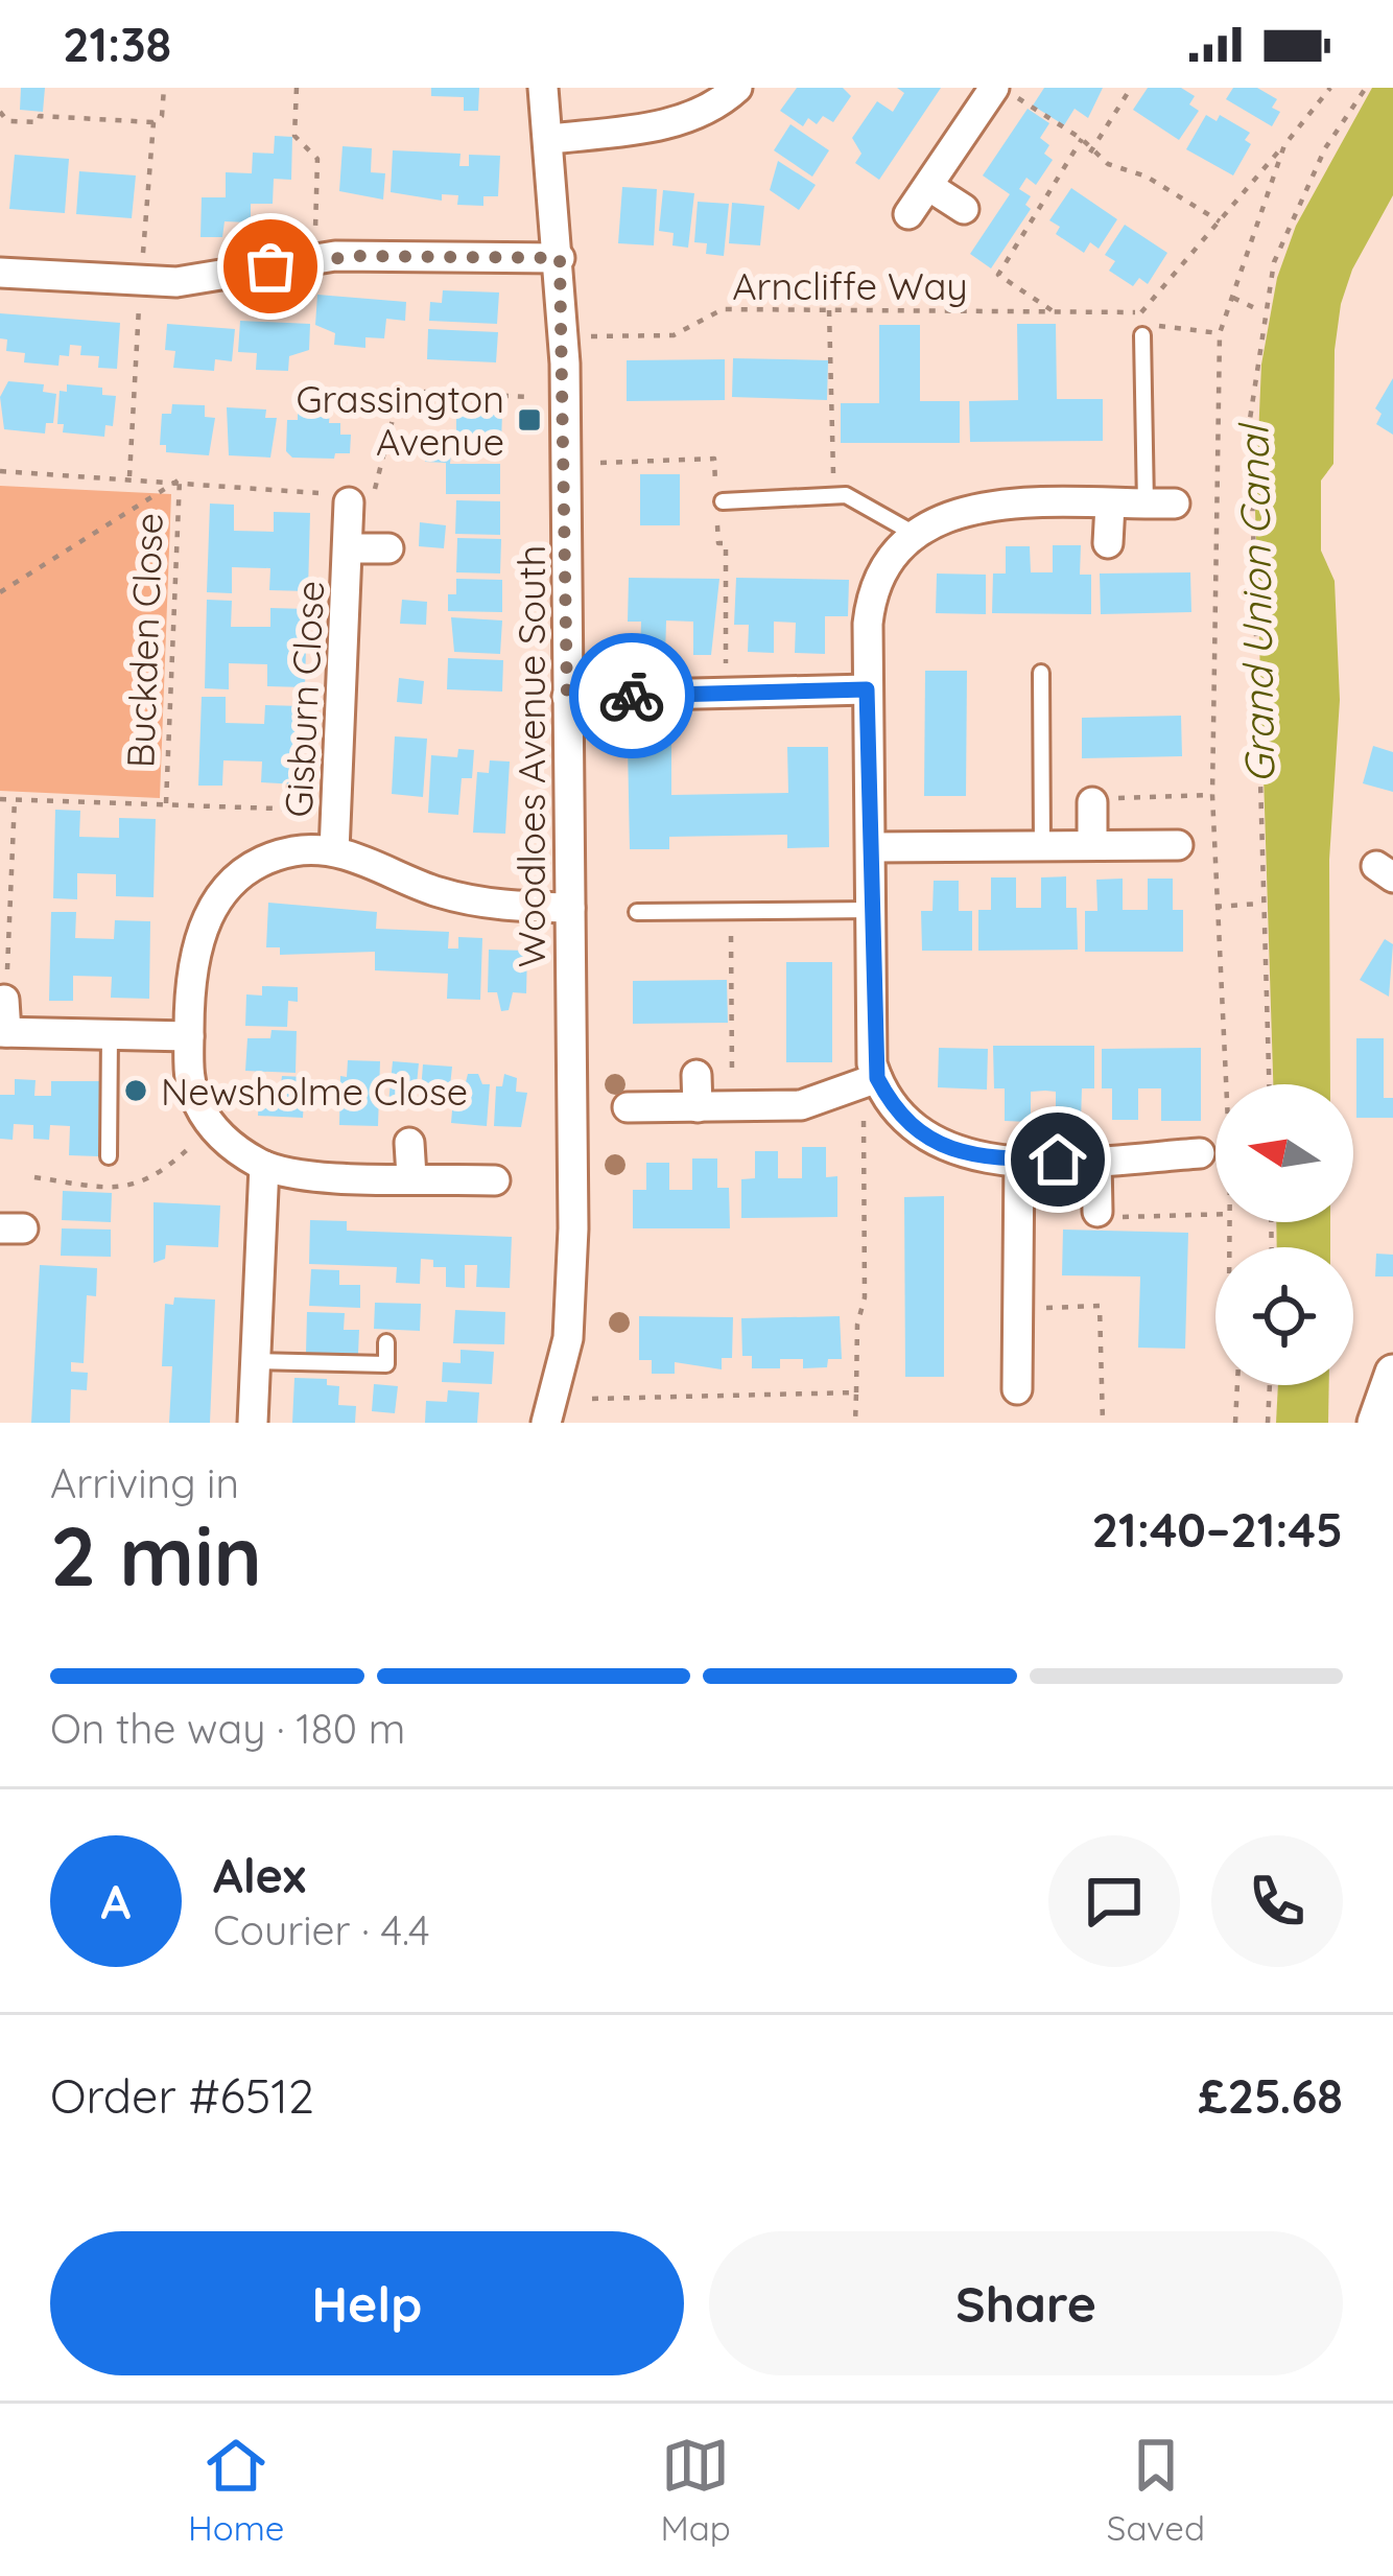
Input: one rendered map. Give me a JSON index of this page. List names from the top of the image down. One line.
{"streets":{"street":["Gisburn Close","Woodloes Avenue South"],"path":["Arncliffe Way","Buckden Close"]},"crossings":[["Arncliffe Way","Woodloes Avenue South"],["Buckden Close","Gisburn Close"]],"water":["Grand Union Canal"],"places":{"transit":["Grassington Avenue"],"other":["Newsholme Close"]},"north":"left","page":{"status":"21:38","heading":["2 min","Arriving in","21:40–21:45"],"panel":["Alex","Courier · 4.4","Order #6512","£25.68"],"bar":"On the way · 180 m","round":"A","buttons":["Help","Share"],"tabs":["Home","Map","Saved"]}}
